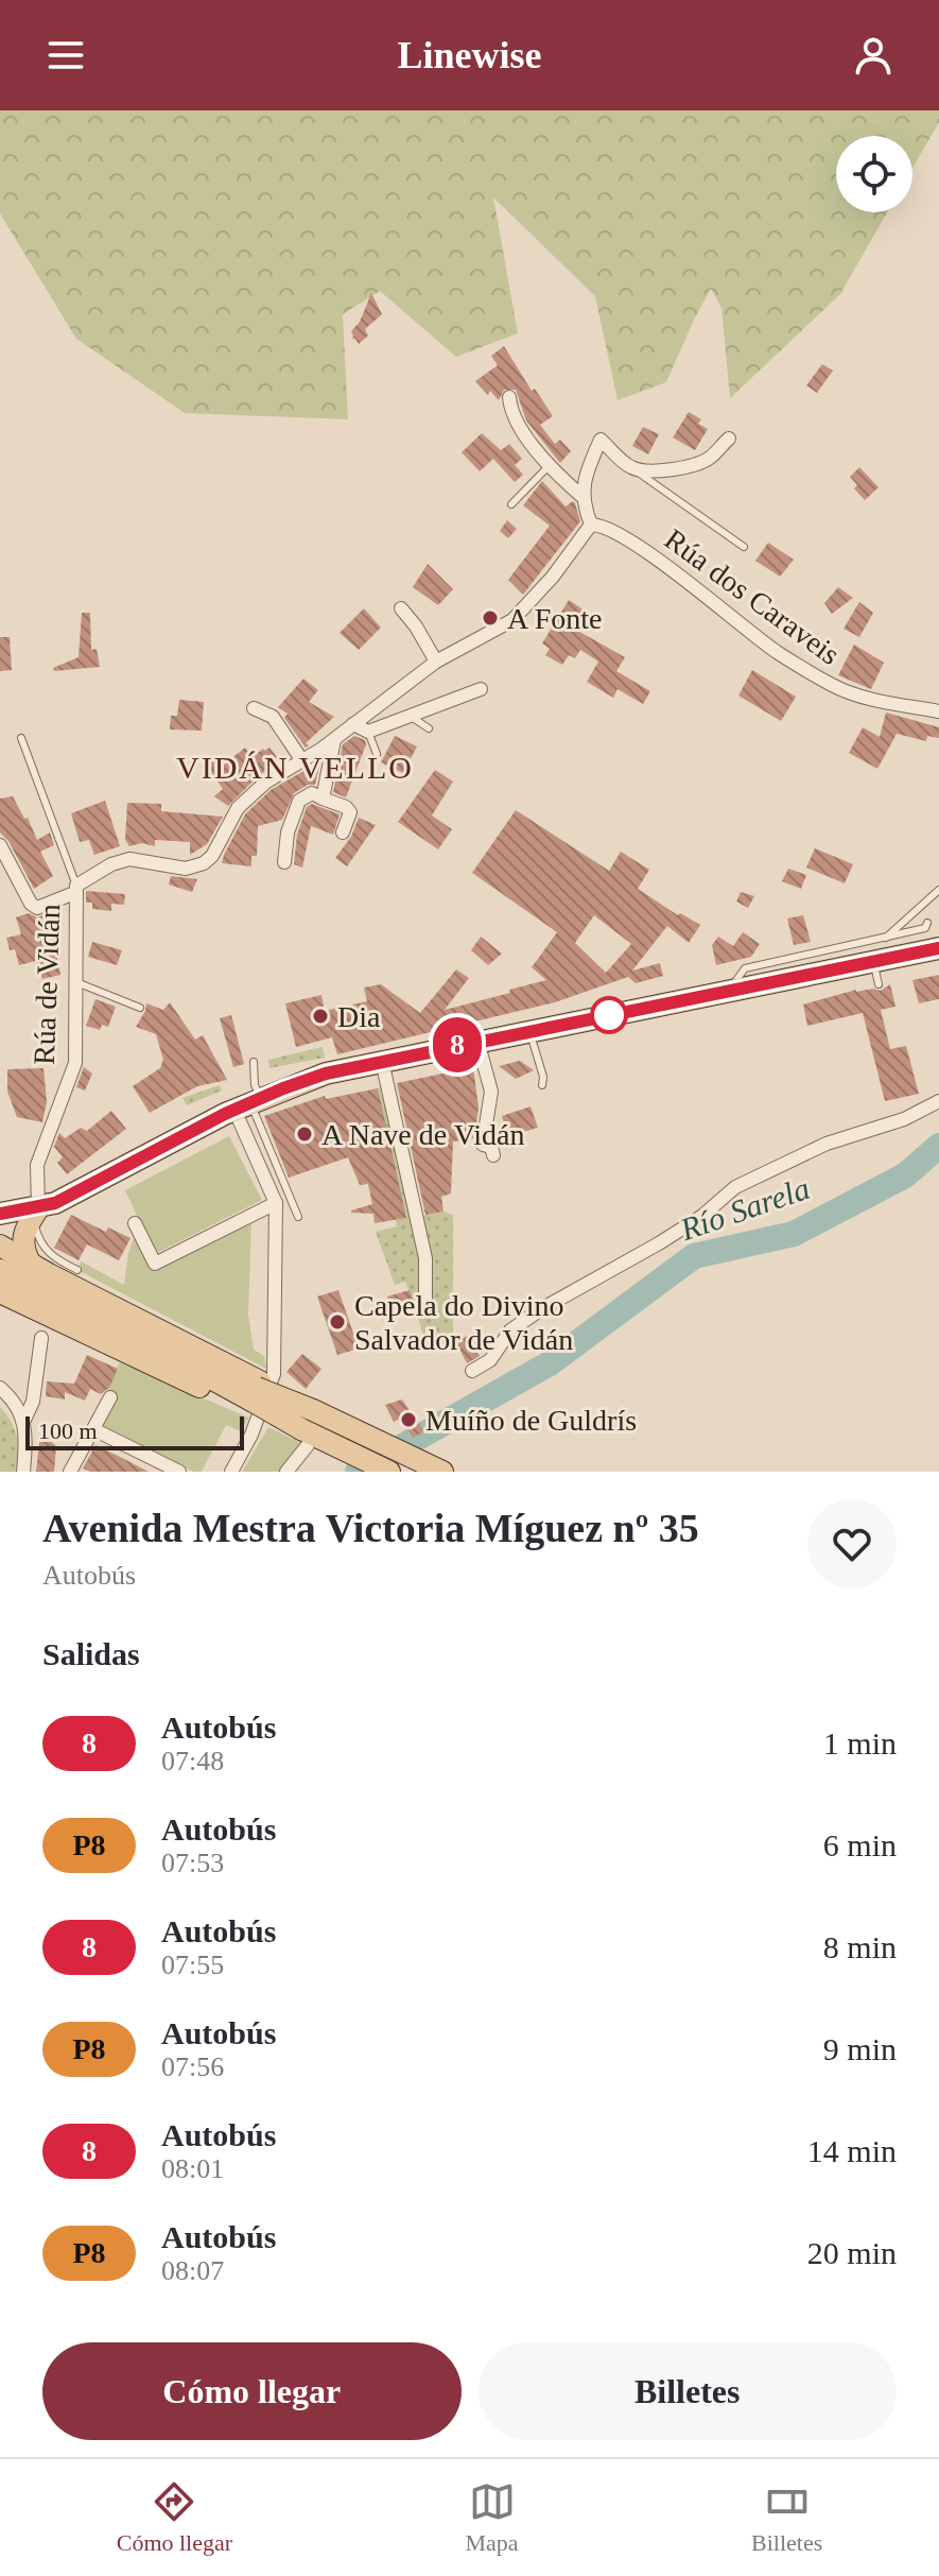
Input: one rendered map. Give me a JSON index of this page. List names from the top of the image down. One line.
{"streets":{"street":["Rúa dos Caraveis","Rúa de Vidán"]},"crossings":[["Rúa dos Caraveis","Rúa de Vidán"]],"districts":["VIDÁN VELLO"],"water":["Río Sarela"],"places":["A Fonte","Dia","A Nave de Vidán","Capela do Divino Salvador de Vidán","Muíño de Guldrís"],"lines":["bus line 8"],"scale_bar":"100 m","page":{"header":"Linewise","on_map":"8","scale":"100 m","heading":[["Avenida Mestra Victoria Míguez nº 35","Autobús"],"Salidas"],"list":[{"mark":"8","name":"Autobús","note":"07:48","value":"1 min"},{"mark":"P8","name":"Autobús","note":"07:53","value":"6 min"},{"mark":"8","name":"Autobús","note":"07:55","value":"8 min"},{"mark":"P8","name":"Autobús","note":"07:56","value":"9 min"},{"mark":"8","name":"Autobús","note":"08:01","value":"14 min"},{"mark":"P8","name":"Autobús","note":"08:07","value":"20 min"}],"buttons":["Cómo llegar","Billetes"],"tabs":["Cómo llegar","Mapa","Billetes"]}}
